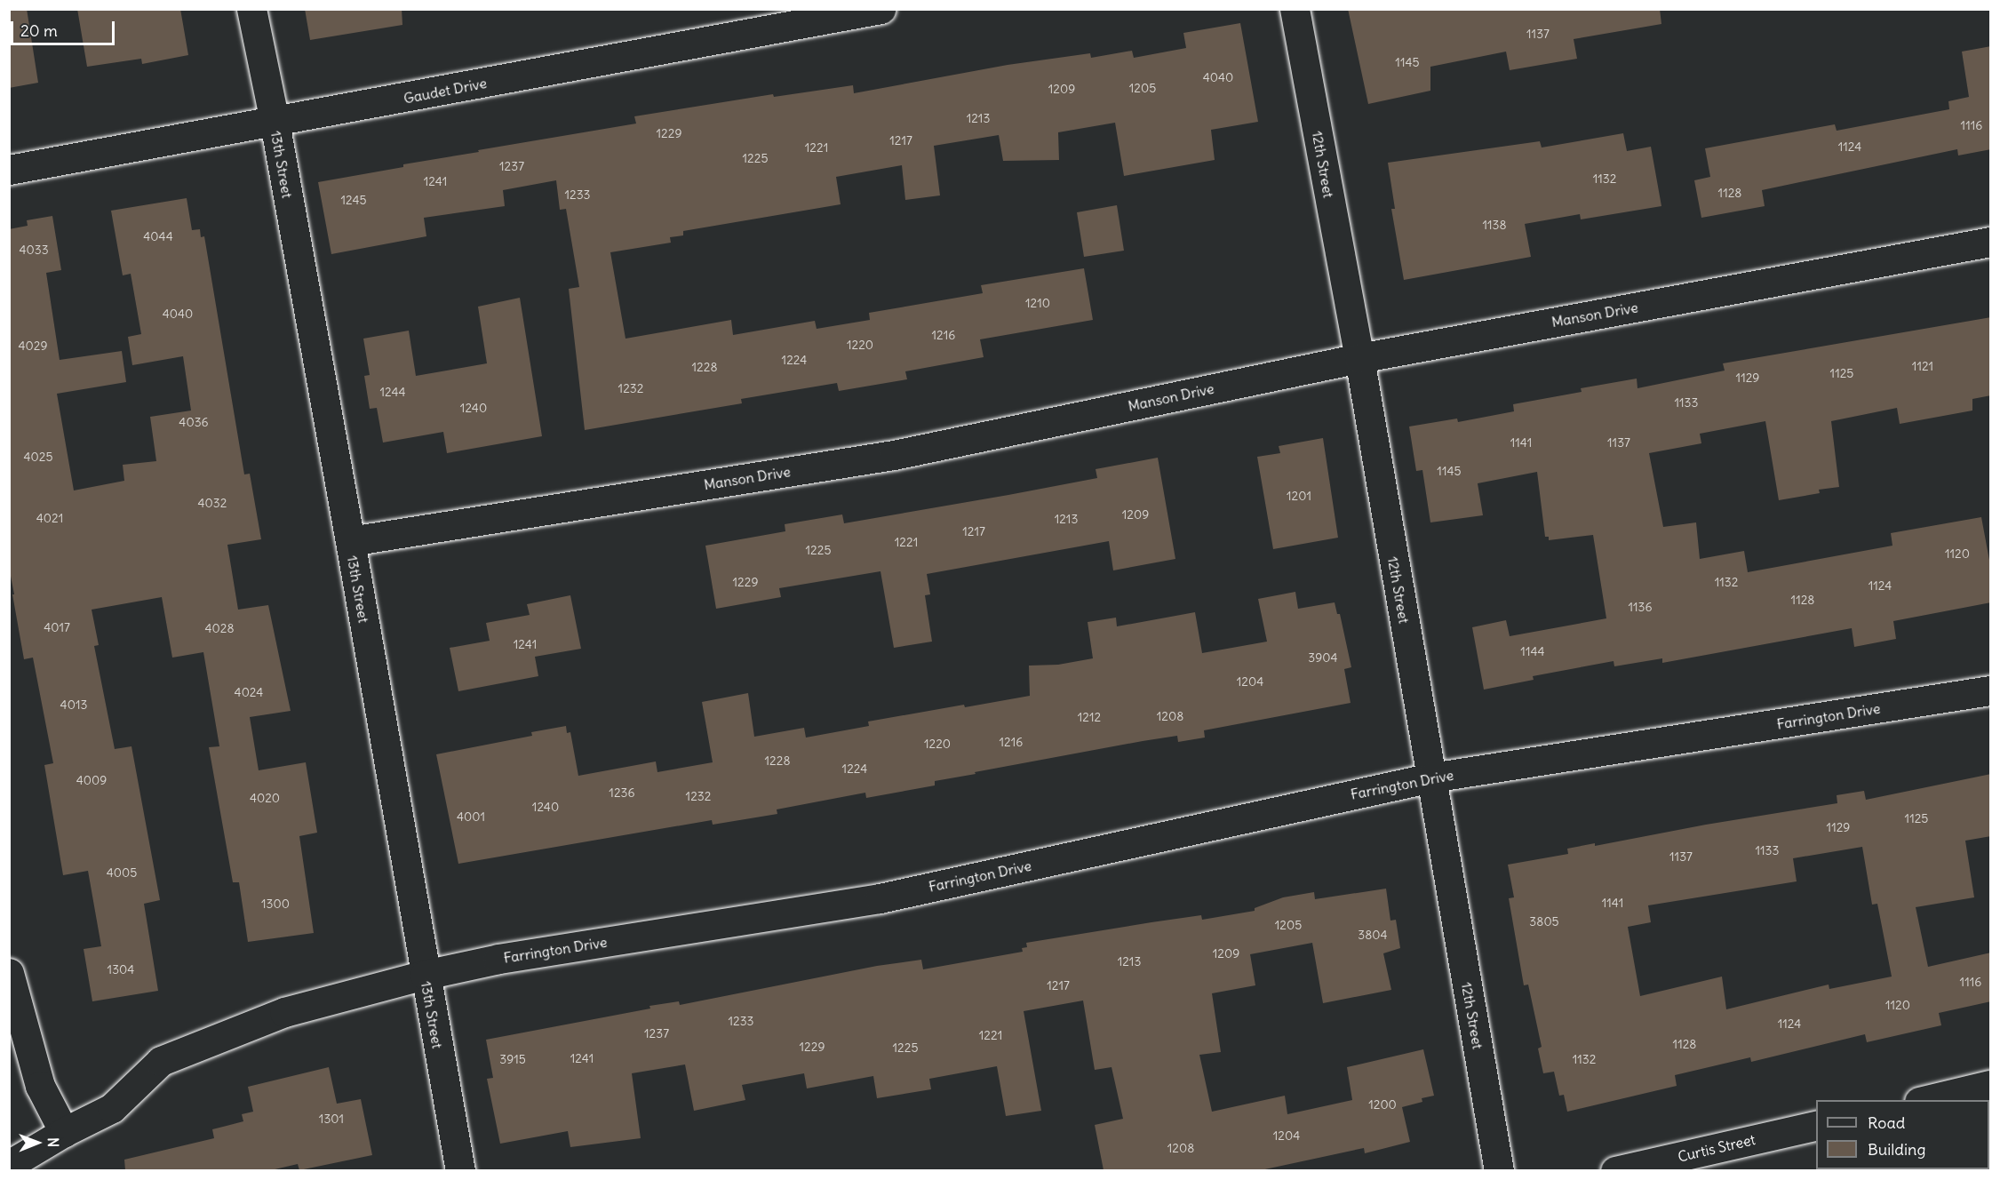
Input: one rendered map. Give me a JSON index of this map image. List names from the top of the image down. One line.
{"streets":{"street":["Gaudet Drive","13th Street","12th Street","Manson Drive","Farrington Drive","Curtis Street"]},"crossings":[["Gaudet Drive","13th Street"],["13th Street","Manson Drive"],["13th Street","Farrington Drive"],["12th Street","Manson Drive"],["12th Street","Farrington Drive"]],"house_numbers":["1137","1145","4040","1205","1209","1213","1116","1229","1217","1124","1221","1225","1237","1132","1241","1128","1233","1245","1138","4044","4033","1210","4040","1216","1220","4029","1224","1121","1228","1125","1129","1232","1244","1133","1240","4036","1141","1137","4025","1145","1201","4032","1209","4021","1213","1217","1221","1225","1120","1229","1132","1124","1128","1136","4017","4028","1241","1144","3904","1204","4024","4013","1208","1212","1216","1220","1228","1224","4009","1236","1232","4020","1240","4001","1125","1129","1133","1137","4005","1141","1300","3805","1205","3804","1209","1213","1304","1116","1217","1120","1233","1124","1237","1221","1128","1229","1225","1241","3915","1132","1200","1301","1204","1208"],"legend":["Road","Building"],"scale_bar":"20 m","north":"right"}
